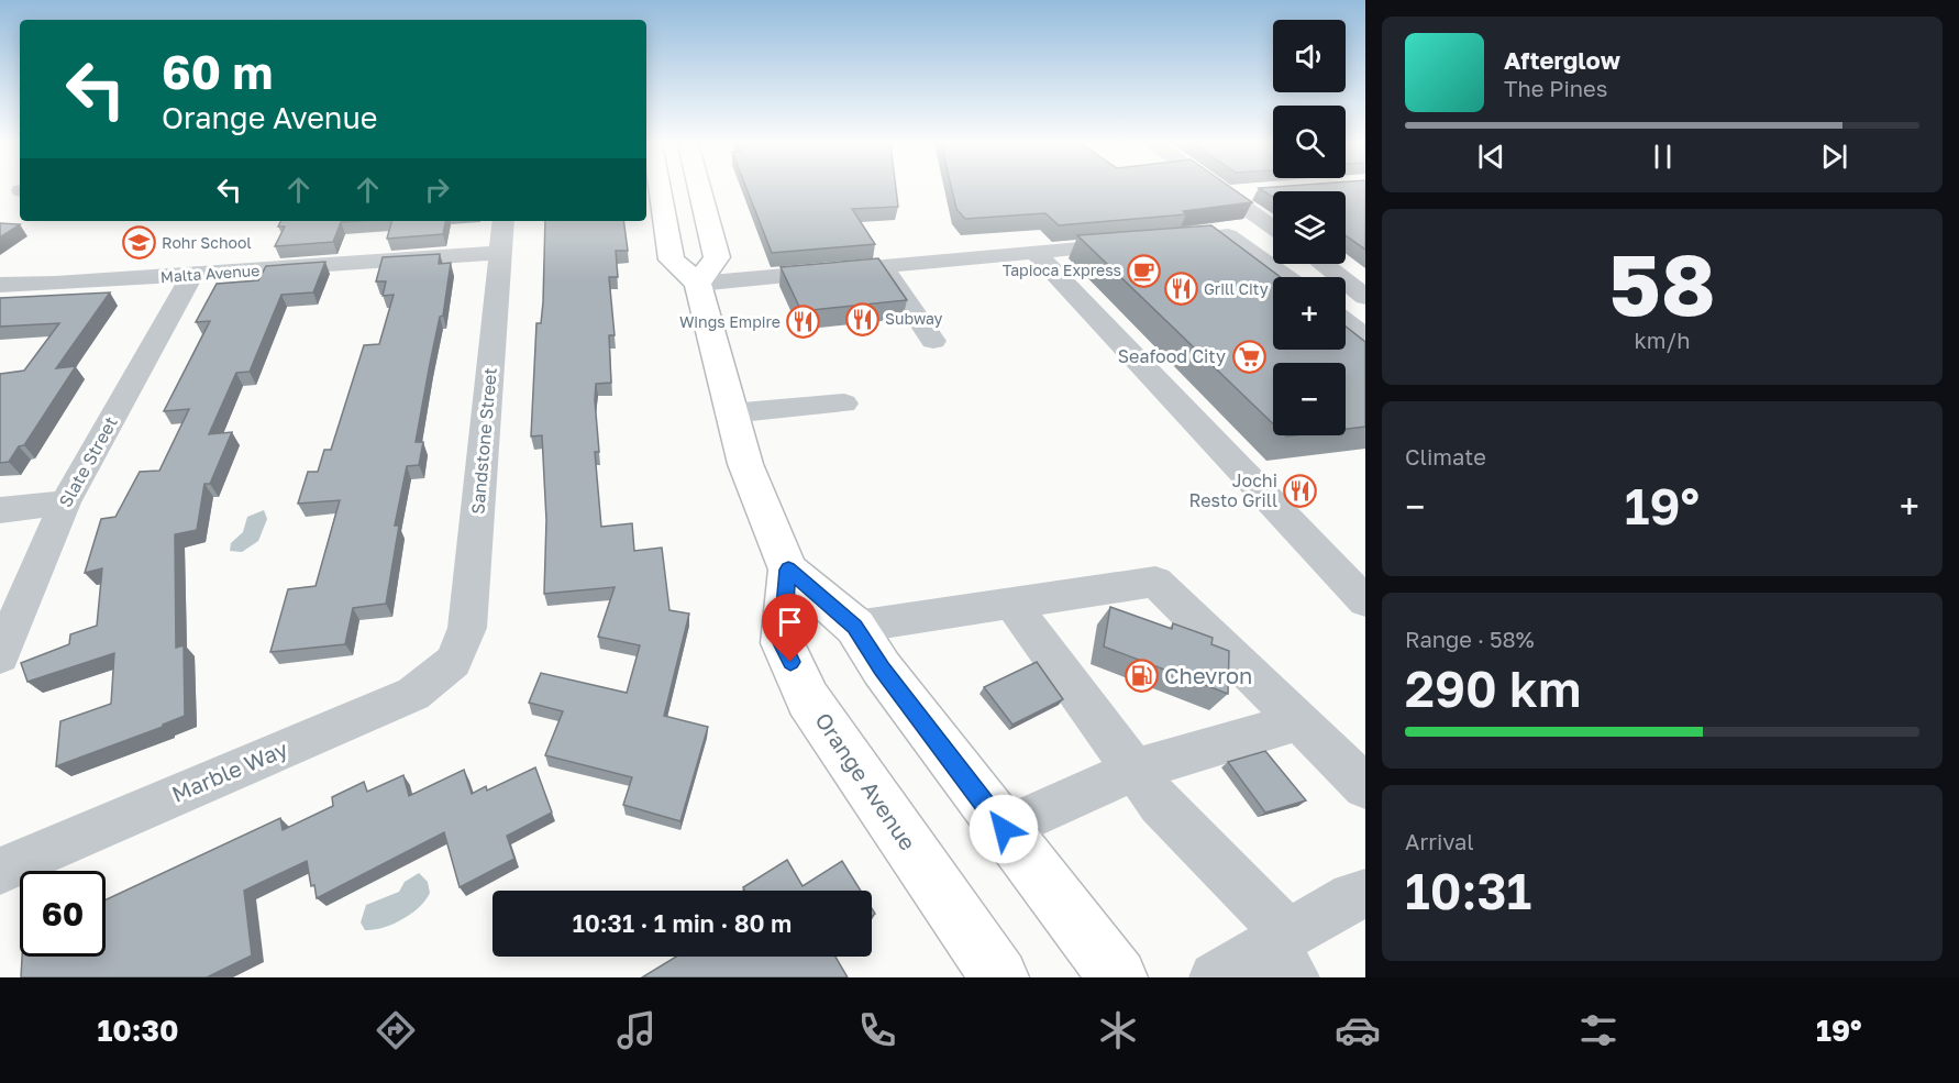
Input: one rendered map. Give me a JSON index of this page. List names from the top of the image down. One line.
{"streets":{"main road":["Orange Avenue"],"street":["Malta Avenue","Sandstone Street","Slate Street","Marble Way"]},"crossings":[["Malta Avenue","Sandstone Street"],["Malta Avenue","Slate Street"],["Sandstone Street","Marble Way"]],"places":{"school or university":["Rohr School"],"cafe":["Tapioca Express"],"restaurant":["Grill City","Subway","Wings Empire","Jochi Resto Grill"],"supermarket":["Seafood City"],"fuel station":["Chevron"]},"page":{"map_buttons":["+","−"],"turn":["60 m","Orange Avenue"],"song":["Afterglow","The Pines"],"tile":[["58","km/h"],"Climate",["Range · 58%","290 km"],["Arrival","10:31"]],"heat":["−","19°","+"],"limit":"60","trip":"10:31 · 1 min · 80 m","tabs":["10:30","19°"]}}
